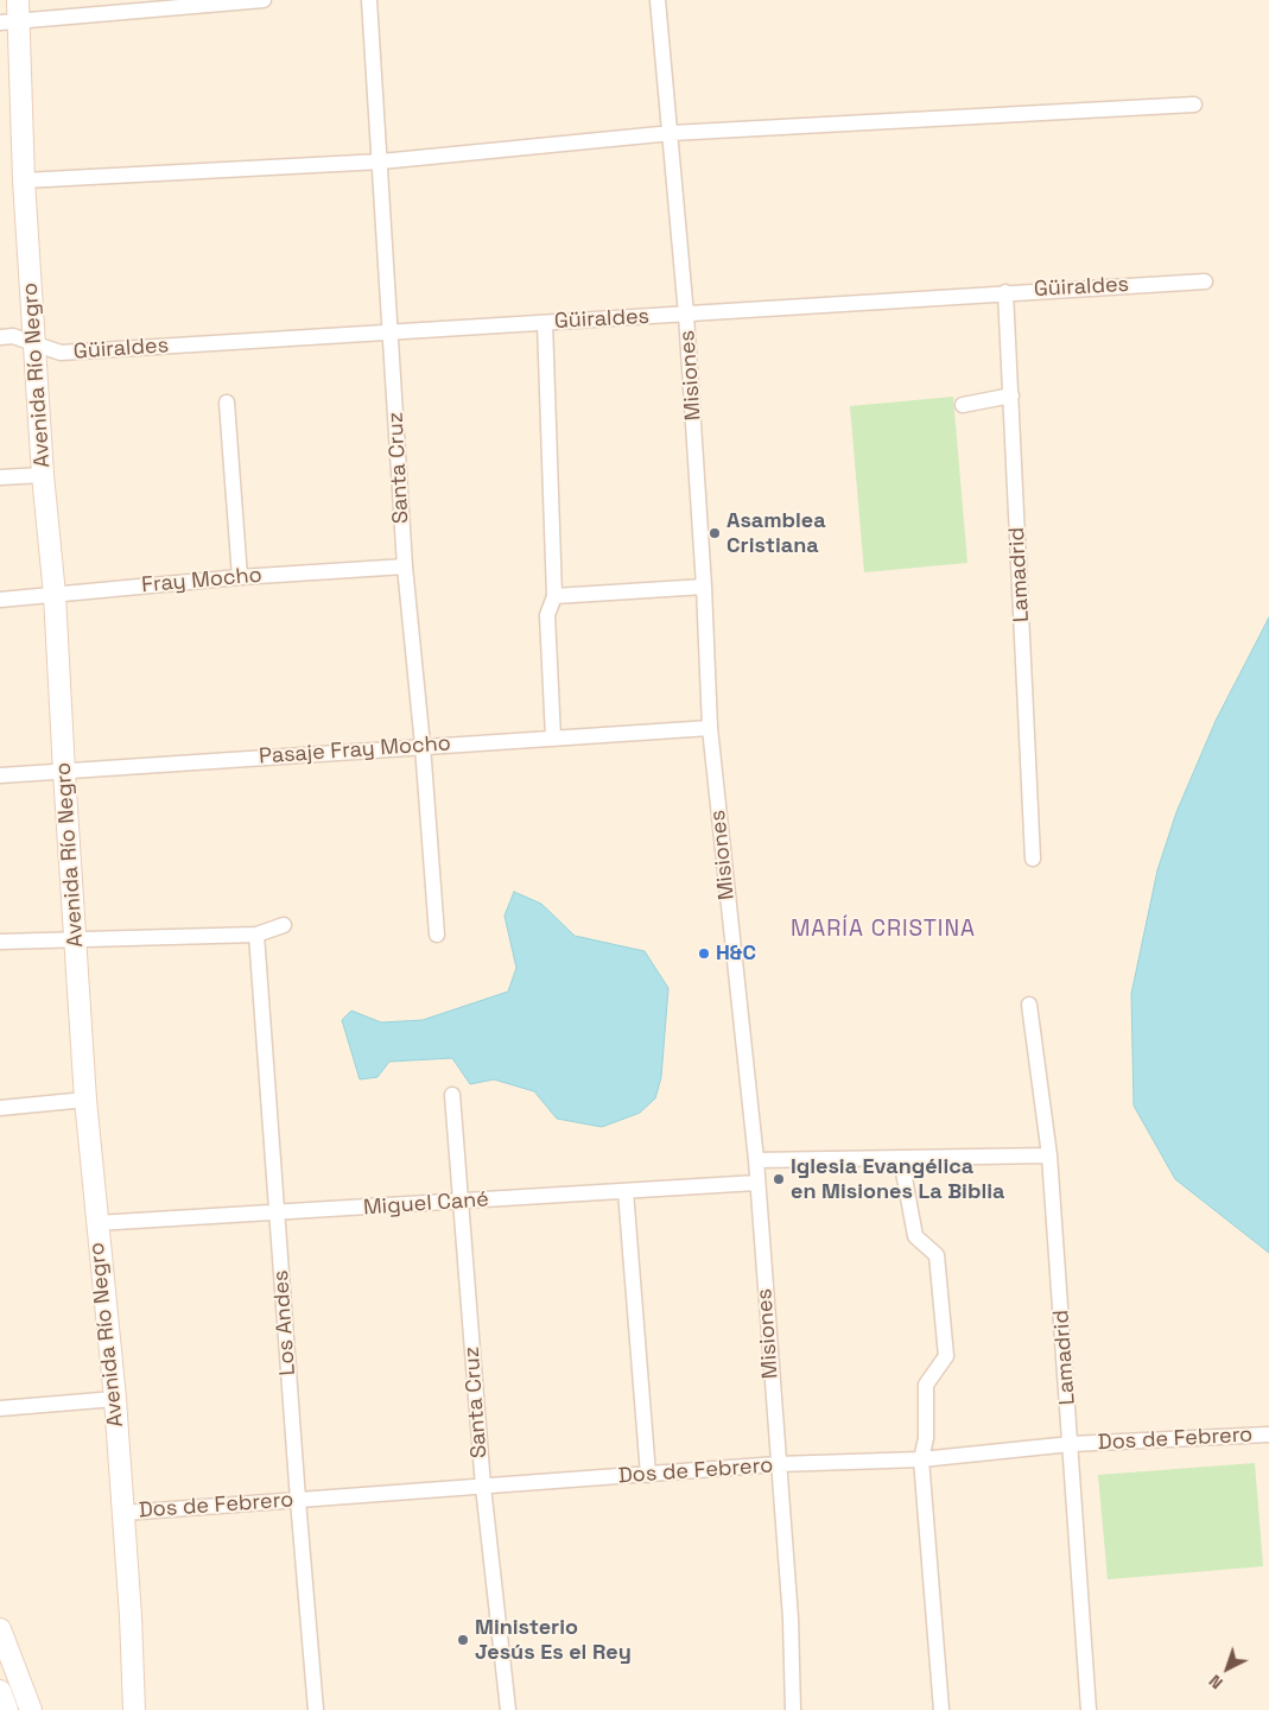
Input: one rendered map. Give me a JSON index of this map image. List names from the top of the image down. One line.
{"streets":{"street":["Güiraldes","Avenida Río Negro","Misiones","Santa Cruz","Lamadrid","Fray Mocho","Pasaje Fray Mocho","Miguel Cané","Los Andes","Dos de Febrero"]},"crossings":[["Güiraldes","Avenida Río Negro"],["Güiraldes","Misiones"],["Güiraldes","Santa Cruz"],["Güiraldes","Lamadrid"],["Avenida Río Negro","Fray Mocho"],["Avenida Río Negro","Pasaje Fray Mocho"],["Avenida Río Negro","Miguel Cané"],["Avenida Río Negro","Dos de Febrero"],["Misiones","Pasaje Fray Mocho"],["Misiones","Miguel Cané"],["Misiones","Dos de Febrero"],["Santa Cruz","Fray Mocho"],["Santa Cruz","Pasaje Fray Mocho"],["Santa Cruz","Miguel Cané"],["Santa Cruz","Dos de Febrero"],["Lamadrid","Dos de Febrero"],["Miguel Cané","Los Andes"],["Los Andes","Dos de Febrero"]],"districts":["MARÍA CRISTINA"],"places":["Asamblea Cristiana","H&C","Iglesia Evangélica en Misiones La Biblia","Ministerio Jesús Es el Rey"],"north":"bottom left"}
